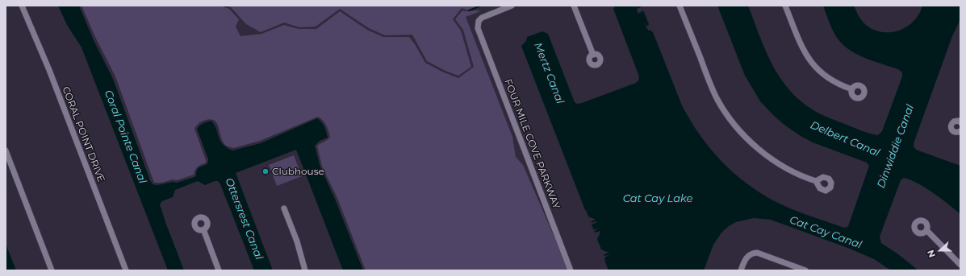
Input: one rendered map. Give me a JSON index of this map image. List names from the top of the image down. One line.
{"streets":{"street":["CORAL POINT DRIVE","FOUR MILE COVE PARKWAY"]},"water":["Mertz Canal","Coral Pointe Canal","Delbert Canal","Dinwiddie Canal","Cat Cay Lake","Ottersrest Canal","Cat Cay Canal"],"places":["Clubhouse"],"north":"left"}
